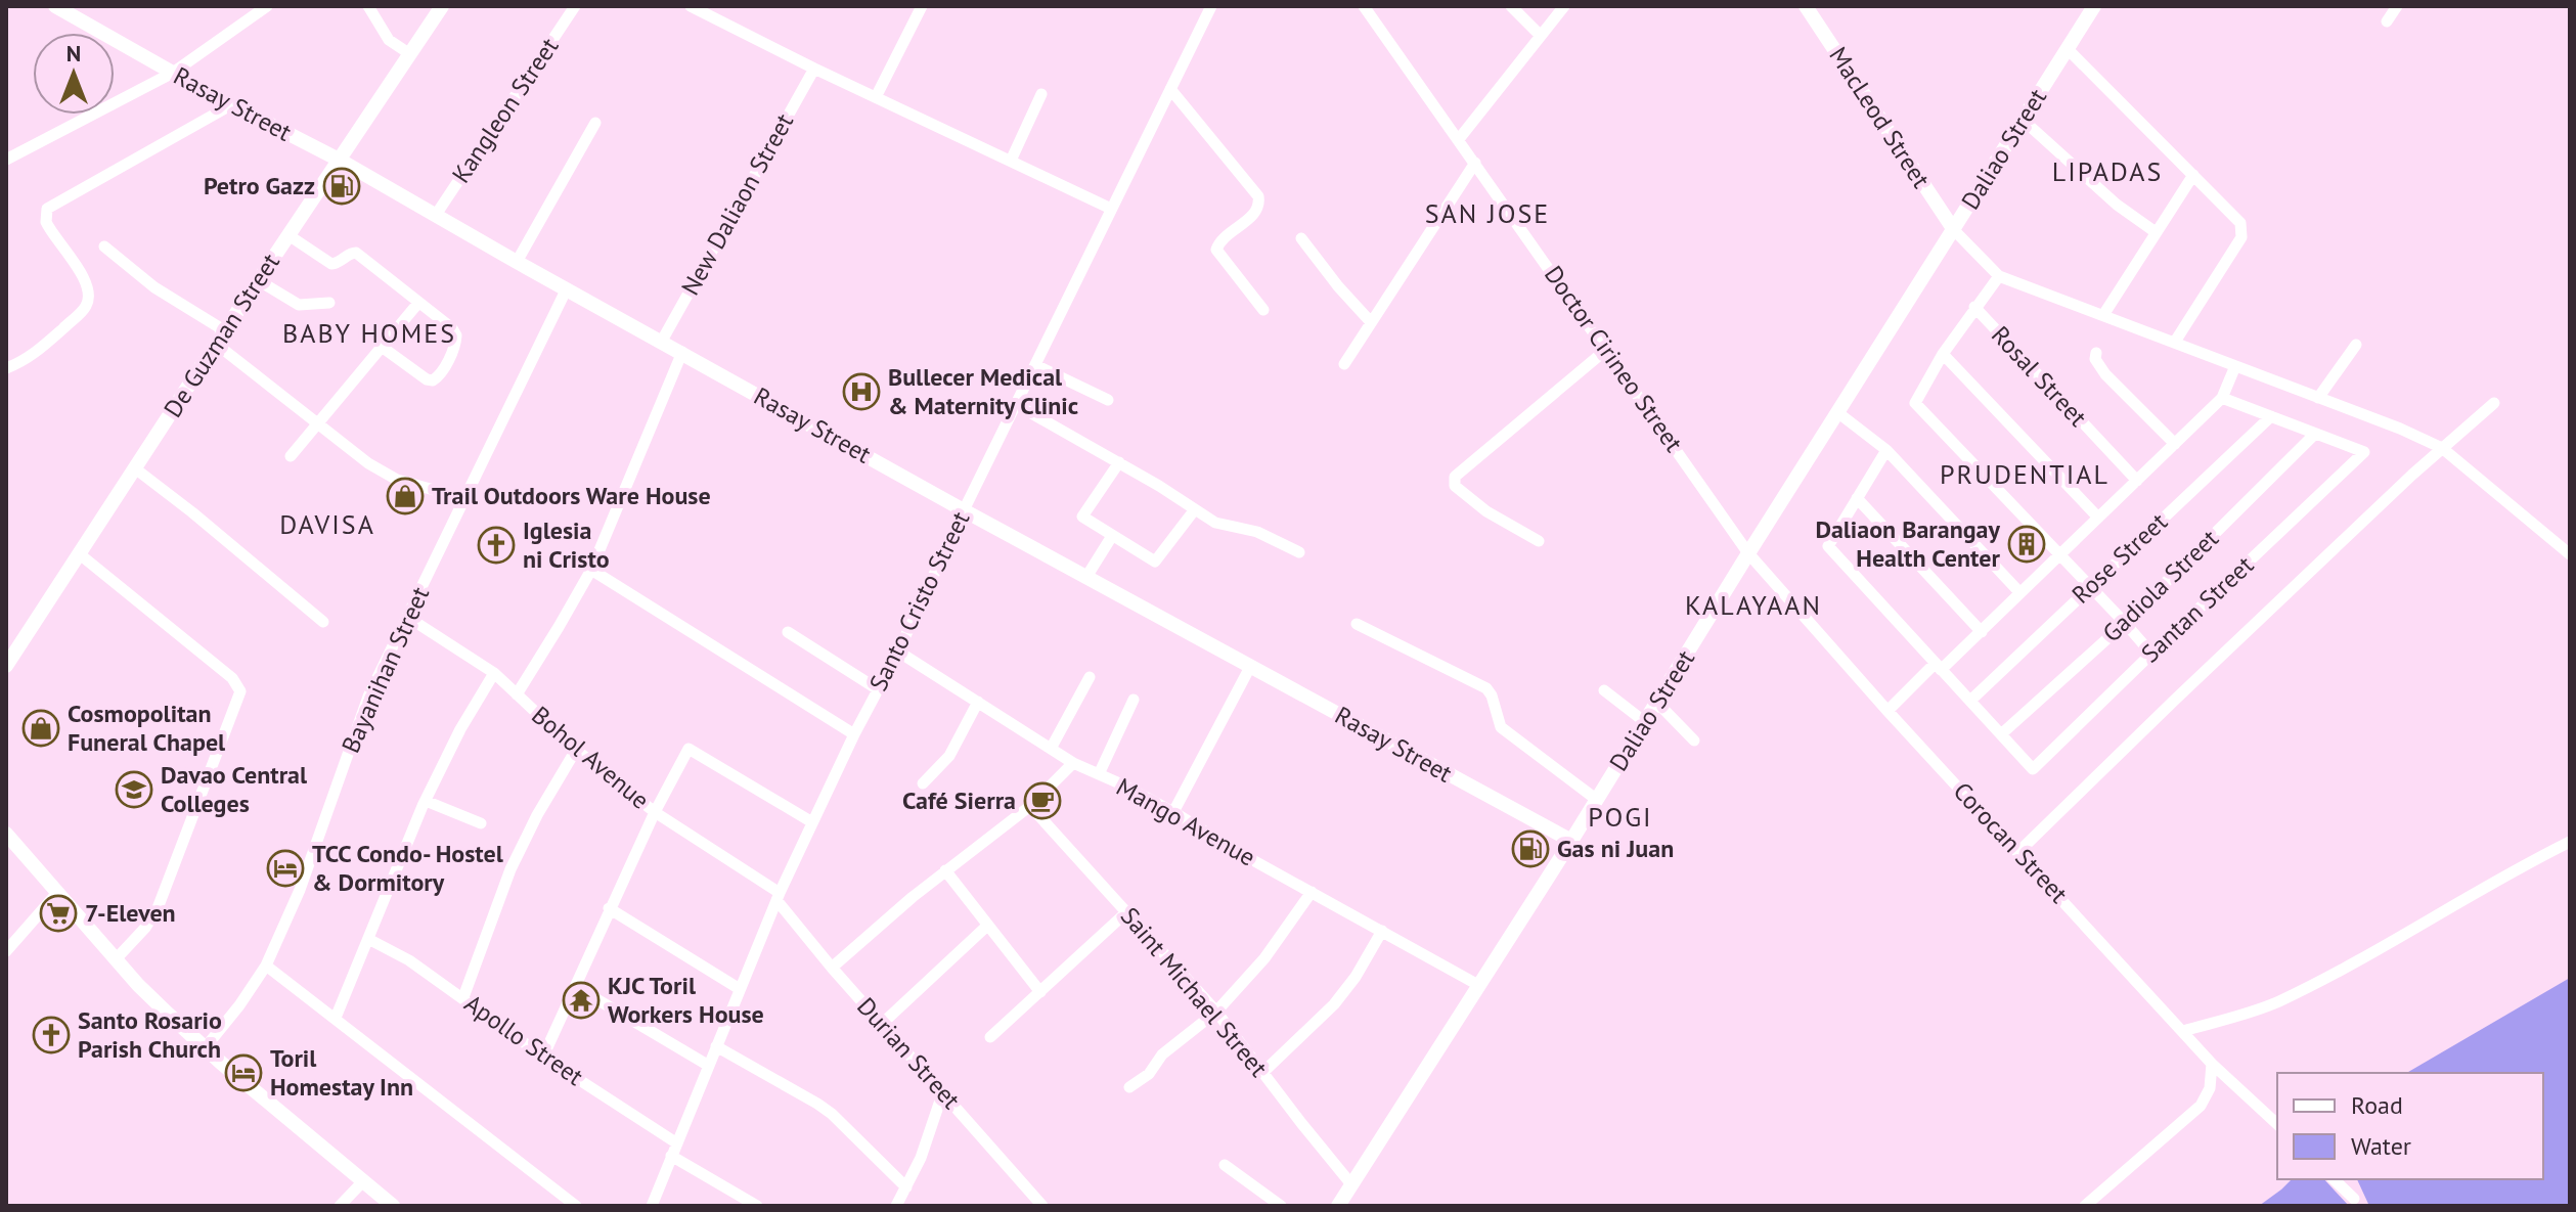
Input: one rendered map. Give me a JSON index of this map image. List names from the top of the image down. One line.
{"streets":{"street":["Rasay Street","Kangleon Street","MacLeod Street","Daliao Street","New Daliaon Street","De Guzman Street","Doctor Cirineo Street","Rosal Street","Rose Street","Gadiola Street","Santo Cristo Street","Santan Street","Bayanihan Street","Bohol Avenue","Mango Avenue","Corocan Street","Saint Michael Street","Apollo Street","Durian Street"]},"crossings":[["Rasay Street","Kangleon Street"],["Rasay Street","Daliao Street"],["Rasay Street","New Daliaon Street"],["Rasay Street","De Guzman Street"],["Rasay Street","Santo Cristo Street"],["Rasay Street","Bayanihan Street"],["MacLeod Street","Daliao Street"],["Daliao Street","Doctor Cirineo Street"],["Daliao Street","Mango Avenue"],["Daliao Street","Corocan Street"],["Daliao Street","Saint Michael Street"],["Doctor Cirineo Street","Corocan Street"],["Gadiola Street","Santan Street"],["Santo Cristo Street","Bohol Avenue"],["Santo Cristo Street","Mango Avenue"],["Santo Cristo Street","Apollo Street"],["Santo Cristo Street","Durian Street"],["Bayanihan Street","Bohol Avenue"],["Bohol Avenue","Durian Street"]],"districts":["LIPADAS","SAN JOSE","BABY HOMES","PRUDENTIAL","DAVISA","KALAYAAN","POGI"],"places":{"fuel station":["Petro Gazz","Gas ni Juan"],"hospital":["Bullecer Medical & Maternity Clinic"],"shop":["Trail Outdoors Ware House","Cosmopolitan Funeral Chapel"],"building":["Daliaon Barangay Health Center"],"church":["Iglesia ni Cristo","Santo Rosario Parish Church"],"school or university":["Davao Central Colleges"],"cafe":["Café Sierra"],"hotel":["TCC Condo- Hostel & Dormitory","Toril Homestay Inn"],"supermarket":["7-Eleven"],"temple":["KJC Toril Workers House"]},"legend":["Road","Water"],"north":"top"}
